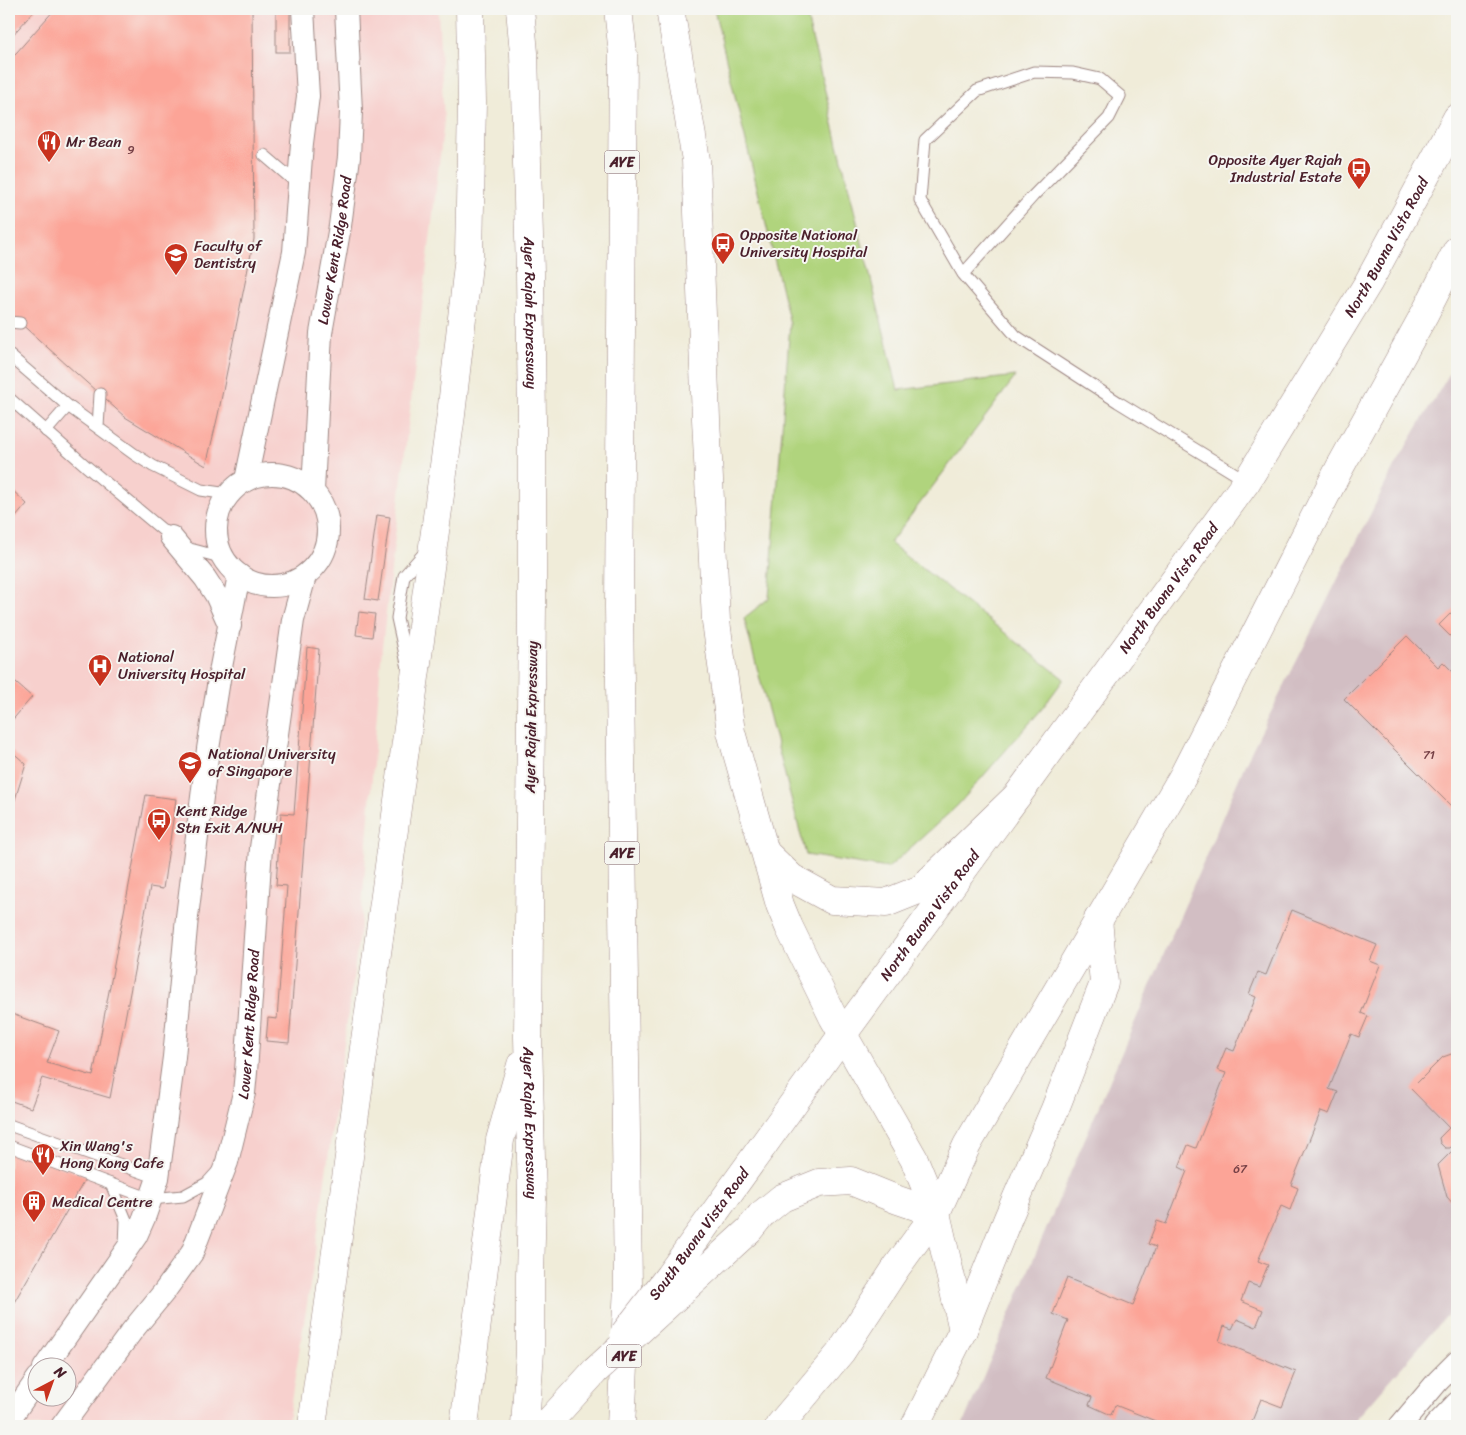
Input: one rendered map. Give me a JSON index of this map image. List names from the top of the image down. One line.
{"streets":{"main road":["AYE","North Buona Vista Road","Ayer Rajah Expressway","South Buona Vista Road"],"street":["Lower Kent Ridge Road"]},"crossings":[["North Buona Vista Road","South Buona Vista Road"]],"places":{"restaurant":["Mr Bean","Xin Wang's Hong Kong Cafe"],"bus stop":["Opposite Ayer Rajah Industrial Estate","Opposite National University Hospital","Kent Ridge Stn Exit A/NUH"],"school or university":["Faculty of Dentistry","National University of Singapore"],"hospital":["National University Hospital"],"building":["Medical Centre"]},"house_numbers":["9","71","67"],"north":"top right"}
